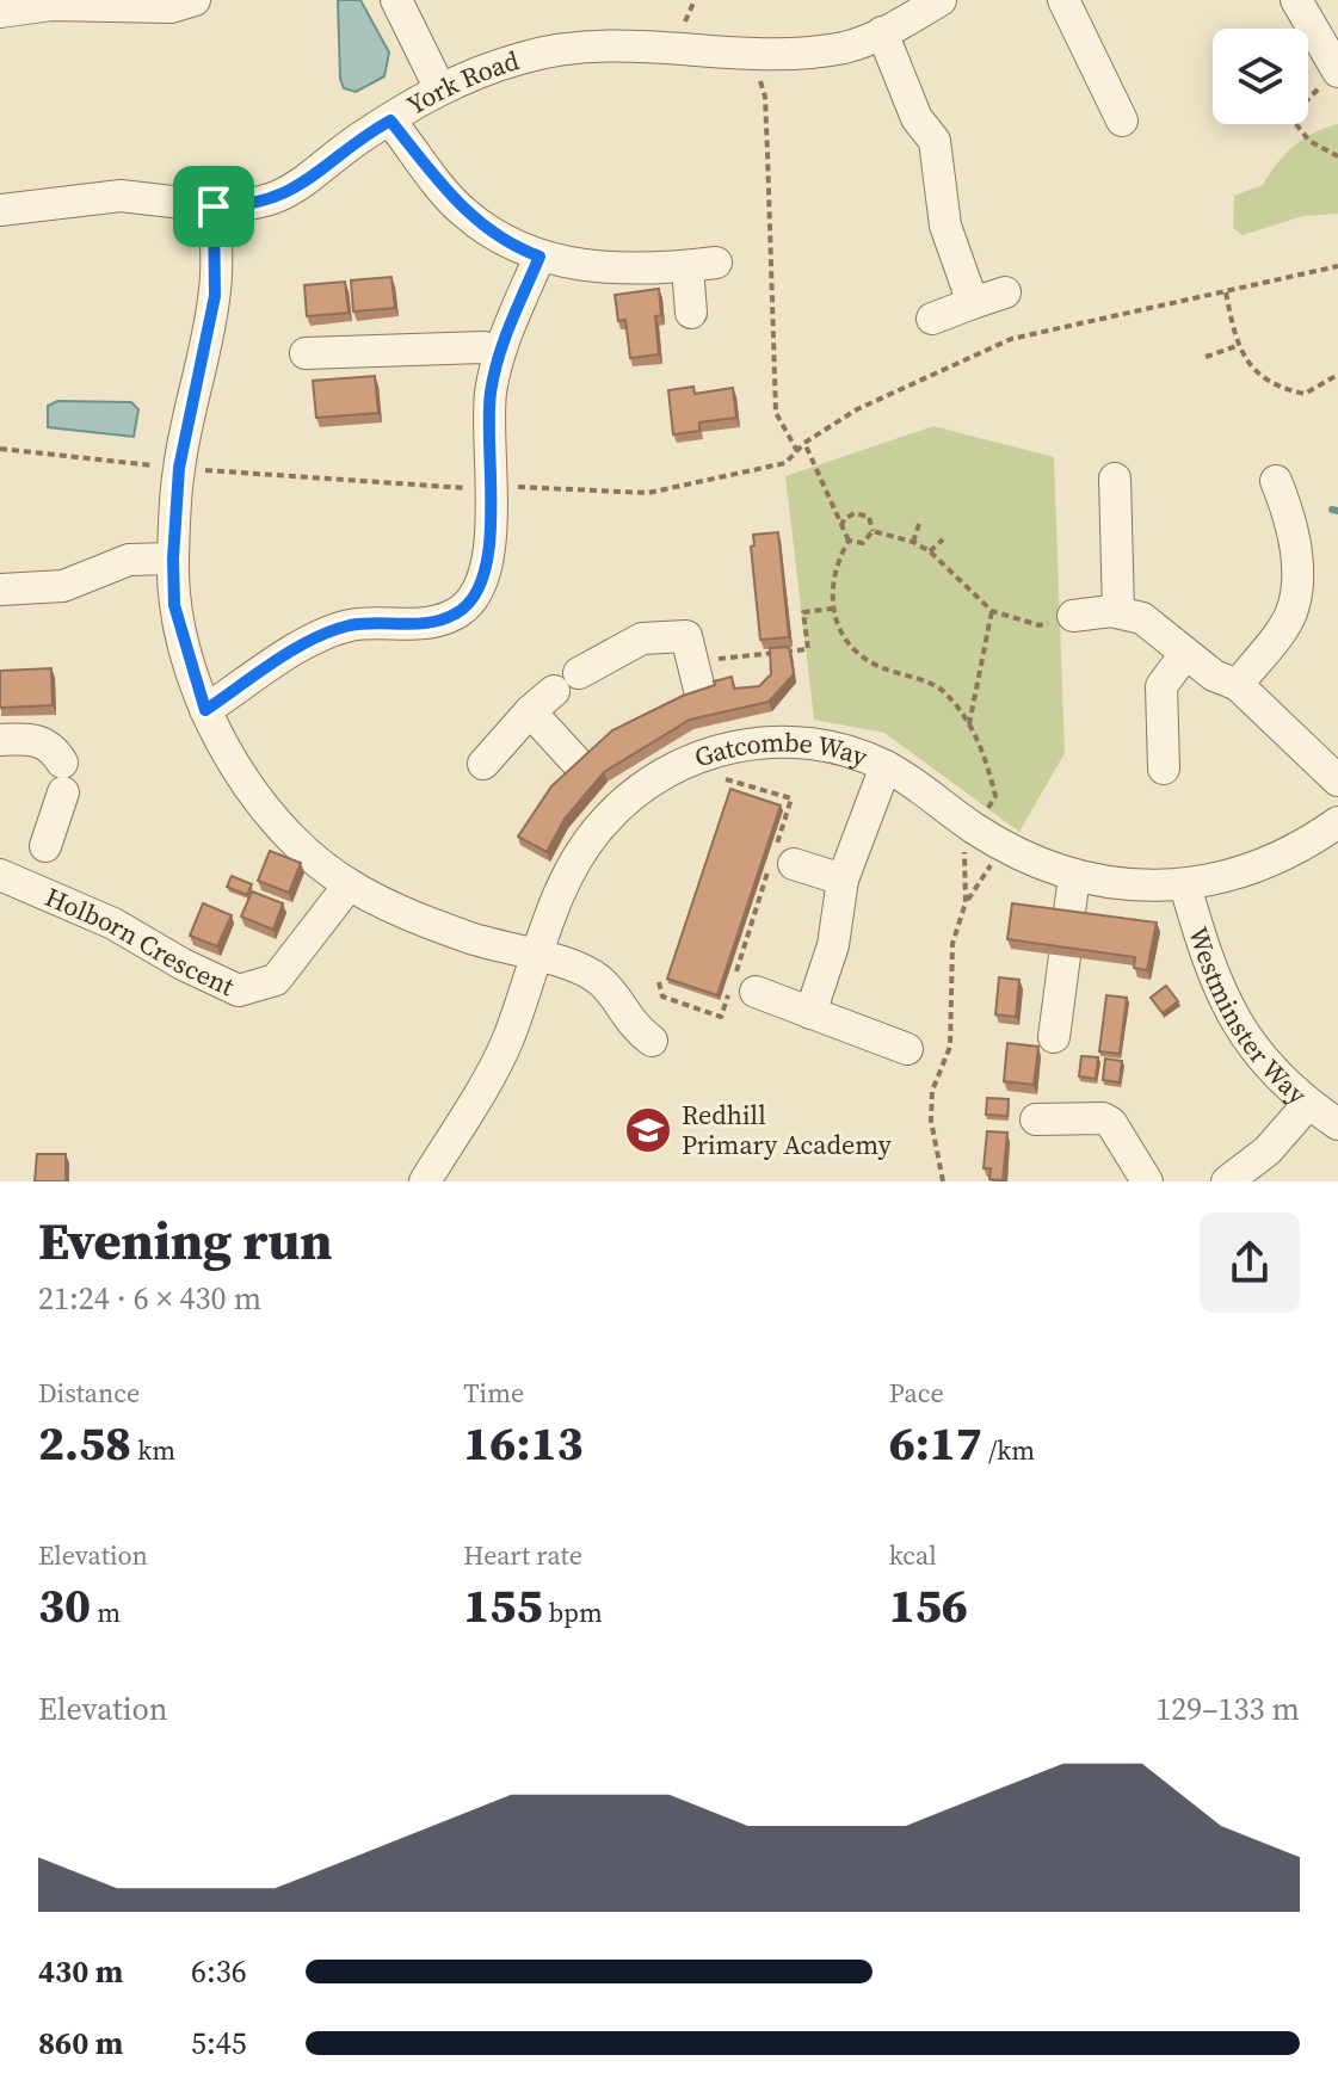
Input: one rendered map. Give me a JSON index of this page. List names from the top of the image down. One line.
{"streets":{"street":["York Road","Gatcombe Way","Holborn Crescent","Westminster Way"]},"crossings":[["Gatcombe Way","Westminster Way"]],"places":{"school or university":["Redhill Primary Academy"]},"page":{"heading":["Evening run","21:24 · 6 × 430 m"],"stats":[["Distance","2.58 km"],["Time","16:13"],["Pace","6:17 /km"],["Elevation","30 m"],["Heart rate","155 bpm"],["kcal","156"]],"chart":["Elevation","129–133 m"],"list":[{"name":"430 m","note":"6:36"},{"name":"860 m","note":"5:45"}]}}
